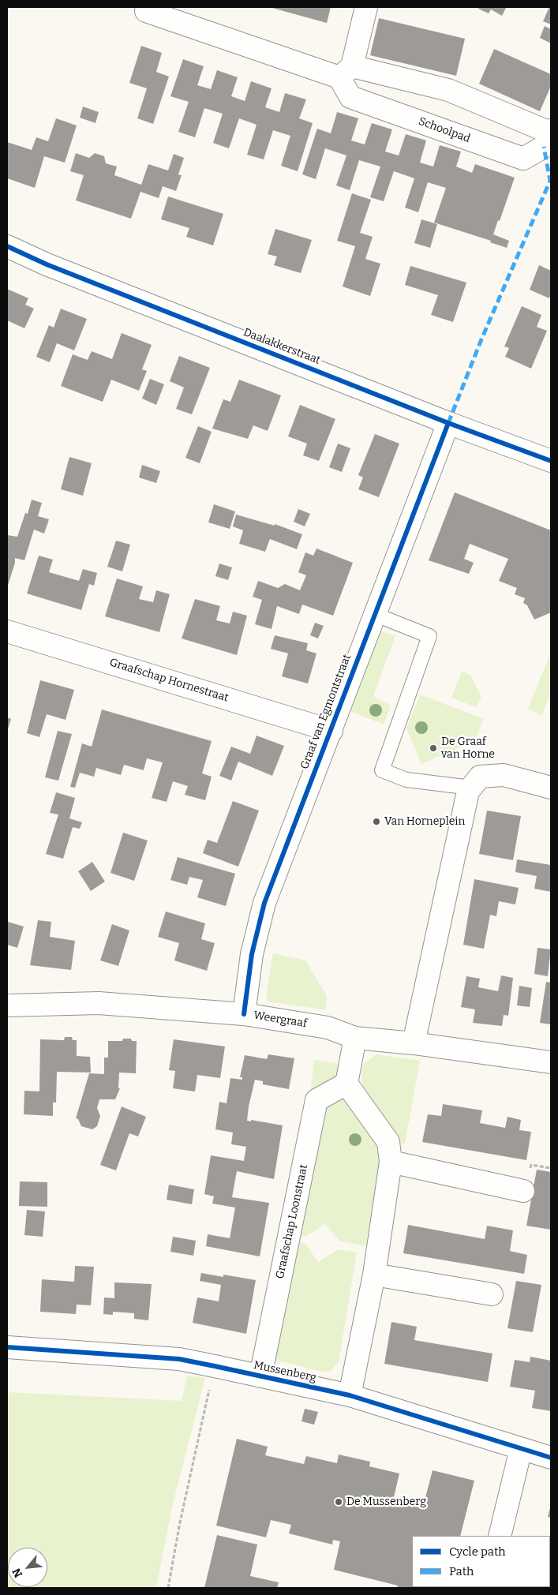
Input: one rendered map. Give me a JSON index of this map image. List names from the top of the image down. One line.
{"streets":{"street":["Schoolpad","Daalakkerstraat","Graafschap Hornestraat","Graaf van Egmontstraat","Weergraaf","Graafschap Loonstraat","Mussenberg"]},"crossings":[["Daalakkerstraat","Graaf van Egmontstraat"],["Graafschap Hornestraat","Graaf van Egmontstraat"],["Graaf van Egmontstraat","Weergraaf"],["Graafschap Loonstraat","Mussenberg"]],"places":["De Graaf van Horne","Van Horneplein","De Mussenberg"],"legend":["Cycle path","Path"],"north":"bottom left"}
